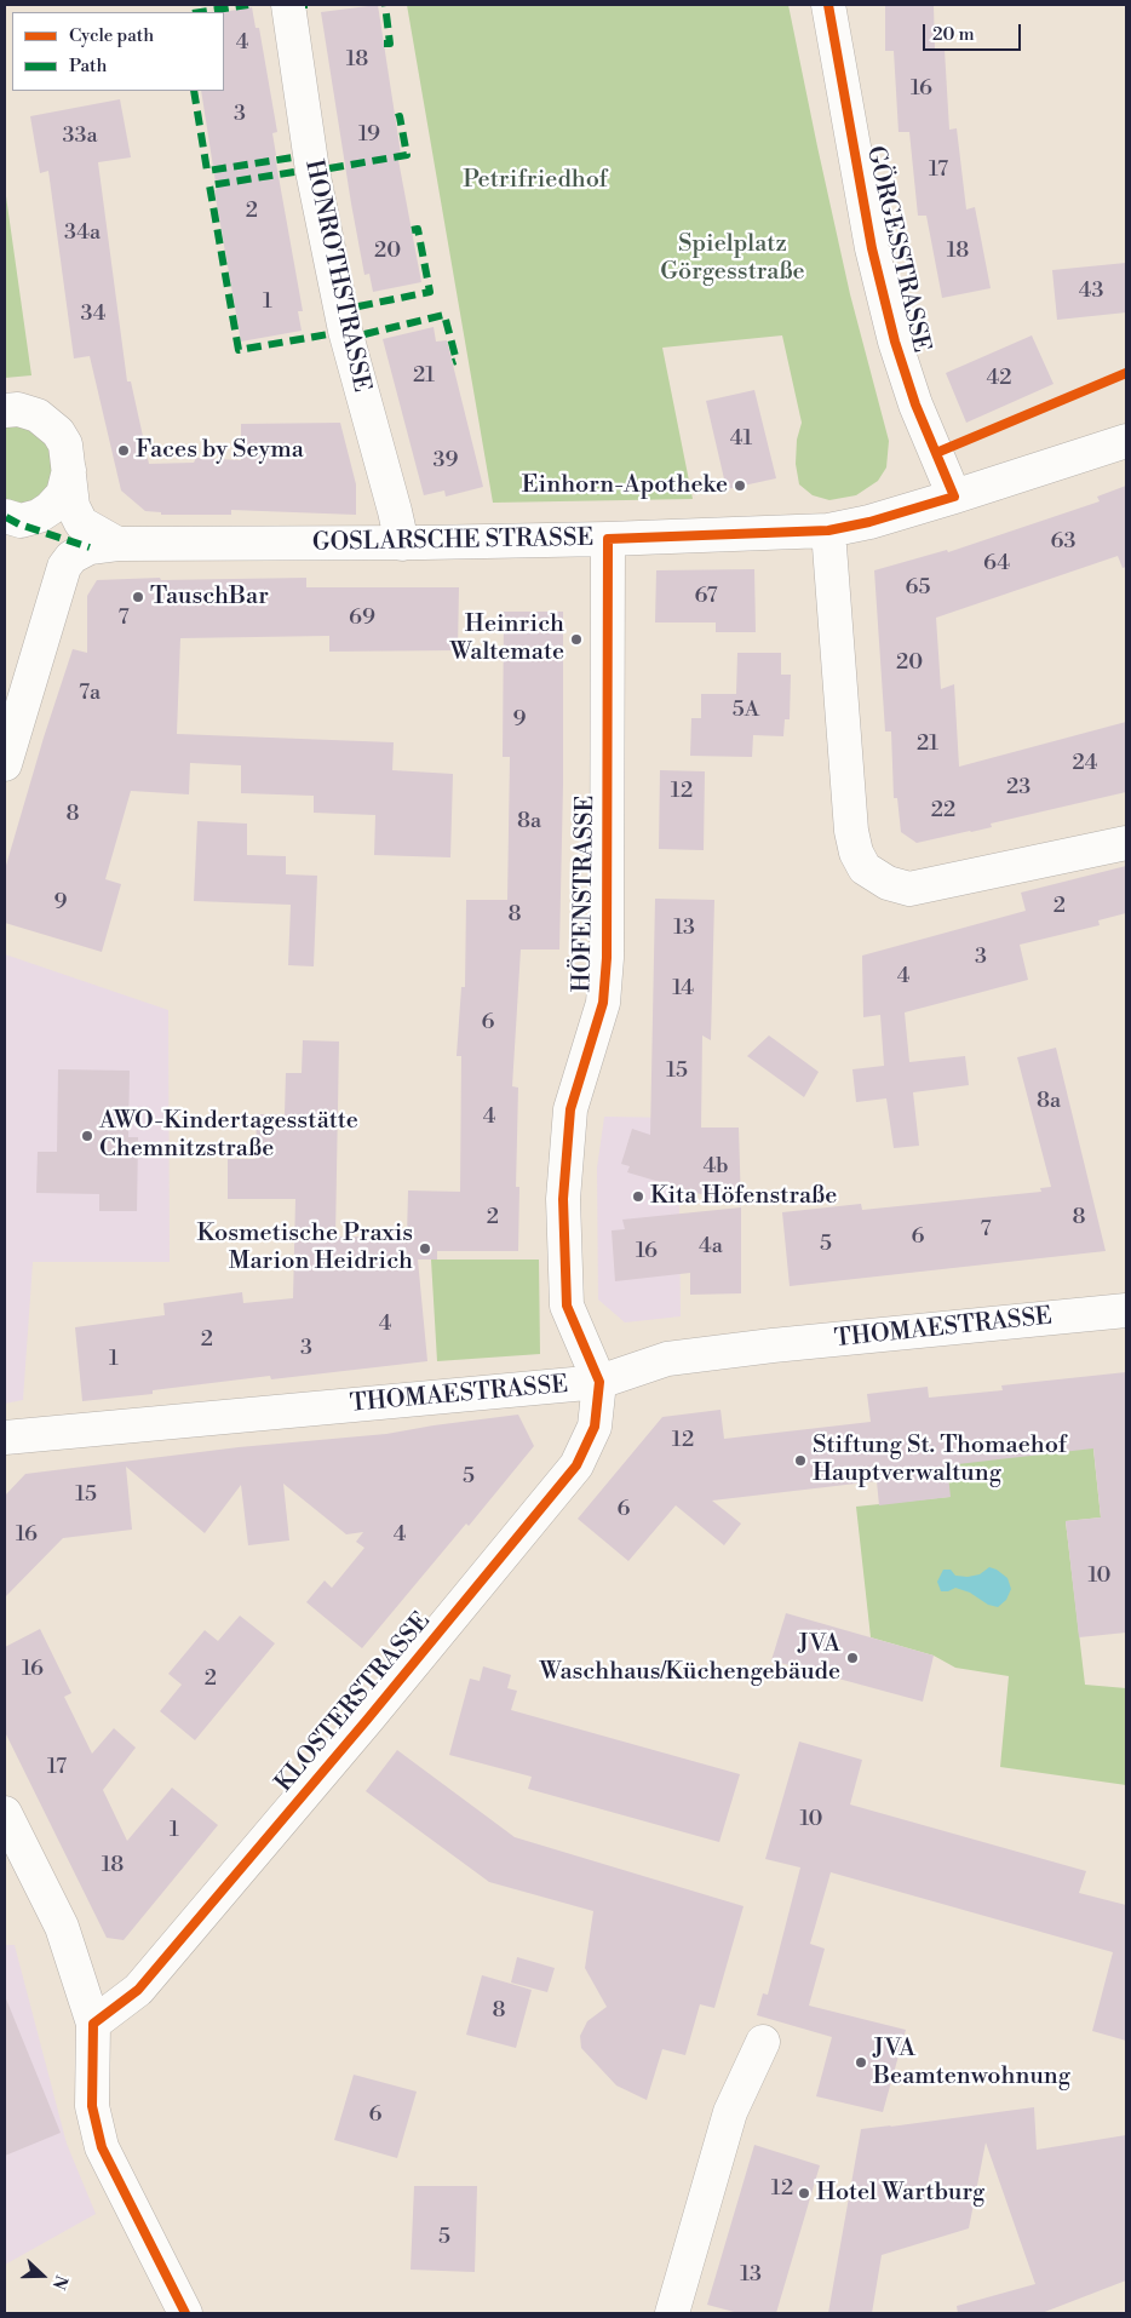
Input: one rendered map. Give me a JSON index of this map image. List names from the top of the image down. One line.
{"streets":{"street":["GÖRGESSTRASSE","HONROTHSTRASSE","GOSLARSCHE STRASSE","HÖFENSTRASSE","THOMAESTRASSE","KLOSTERSTRASSE"]},"crossings":[["GÖRGESSTRASSE","GOSLARSCHE STRASSE"],["HONROTHSTRASSE","GOSLARSCHE STRASSE"],["GOSLARSCHE STRASSE","HÖFENSTRASSE"],["HÖFENSTRASSE","THOMAESTRASSE"],["HÖFENSTRASSE","KLOSTERSTRASSE"],["THOMAESTRASSE","KLOSTERSTRASSE"]],"parks":["Petrifriedhof","Spielplatz Görgesstraße"],"places":["Faces by Seyma","Einhorn-Apotheke","TauschBar","Heinrich Waltemate","AWO-Kindertagesstätte Chemnitzstraße","Kita Höfenstraße","Kosmetische Praxis Marion Heidrich","Stiftung St. Thomaehof Hauptverwaltung","JVA Waschhaus/Küchengebäude","JVA Beamtenwohnung","Hotel Wartburg"],"house_numbers":["4","18","16","3","19","33a","17","2","34a","20","18","43","1","34","21","42","41","39","63","64","65","67","7","69","20","7a","5A","9","21","24","23","12","22","8","8a","9","2","8","13","3","4","14","6","15","8a","4","4b","2","8","7","6","5","4a","16","4","2","3","1","12","5","15","6","16","4","10","16","2","17","10","1","18","8","6","12","5","13"],"legend":["Cycle path","Path"],"scale_bar":"20 m","north":"right"}
